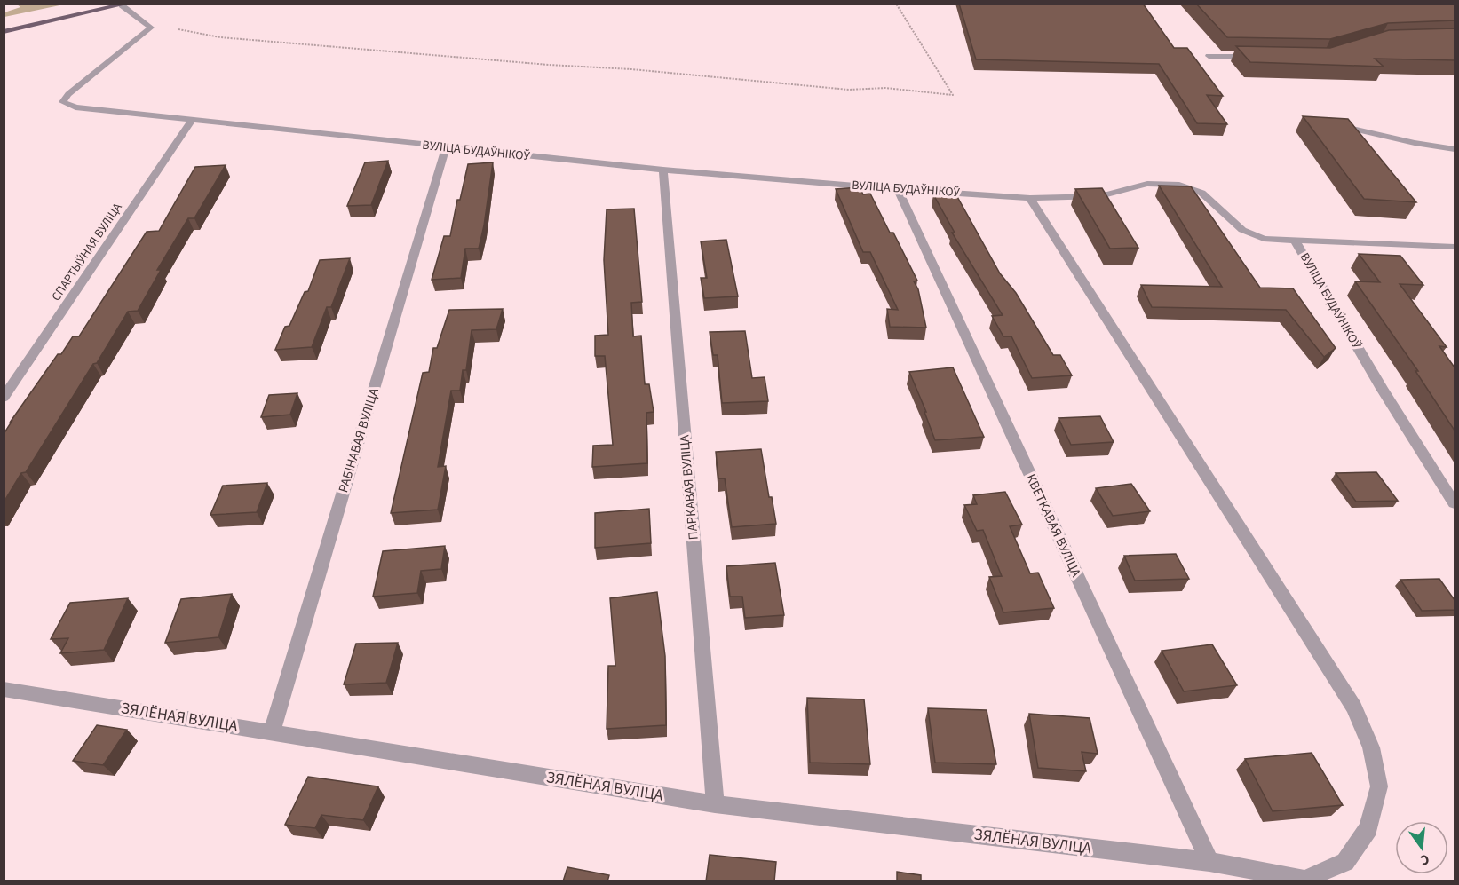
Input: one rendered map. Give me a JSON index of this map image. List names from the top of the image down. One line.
{"streets":{"street":["ВУЛІЦА БУДАЎНІКОЎ","СПАРТЫЎНАЯ ВУЛІЦА","РАБІНАВАЯ ВУЛІЦА","ПАРКАВАЯ ВУЛІЦА","КВЕТКАВАЯ ВУЛІЦА","ЗЯЛЁНАЯ ВУЛІЦА"]},"crossings":[["ВУЛІЦА БУДАЎНІКОЎ","СПАРТЫЎНАЯ ВУЛІЦА"],["ВУЛІЦА БУДАЎНІКОЎ","РАБІНАВАЯ ВУЛІЦА"],["ВУЛІЦА БУДАЎНІКОЎ","ПАРКАВАЯ ВУЛІЦА"],["ВУЛІЦА БУДАЎНІКОЎ","КВЕТКАВАЯ ВУЛІЦА"],["ВУЛІЦА БУДАЎНІКОЎ","ЗЯЛЁНАЯ ВУЛІЦА"],["РАБІНАВАЯ ВУЛІЦА","ЗЯЛЁНАЯ ВУЛІЦА"],["ПАРКАВАЯ ВУЛІЦА","ЗЯЛЁНАЯ ВУЛІЦА"],["КВЕТКАВАЯ ВУЛІЦА","ЗЯЛЁНАЯ ВУЛІЦА"]],"north":"bottom"}
